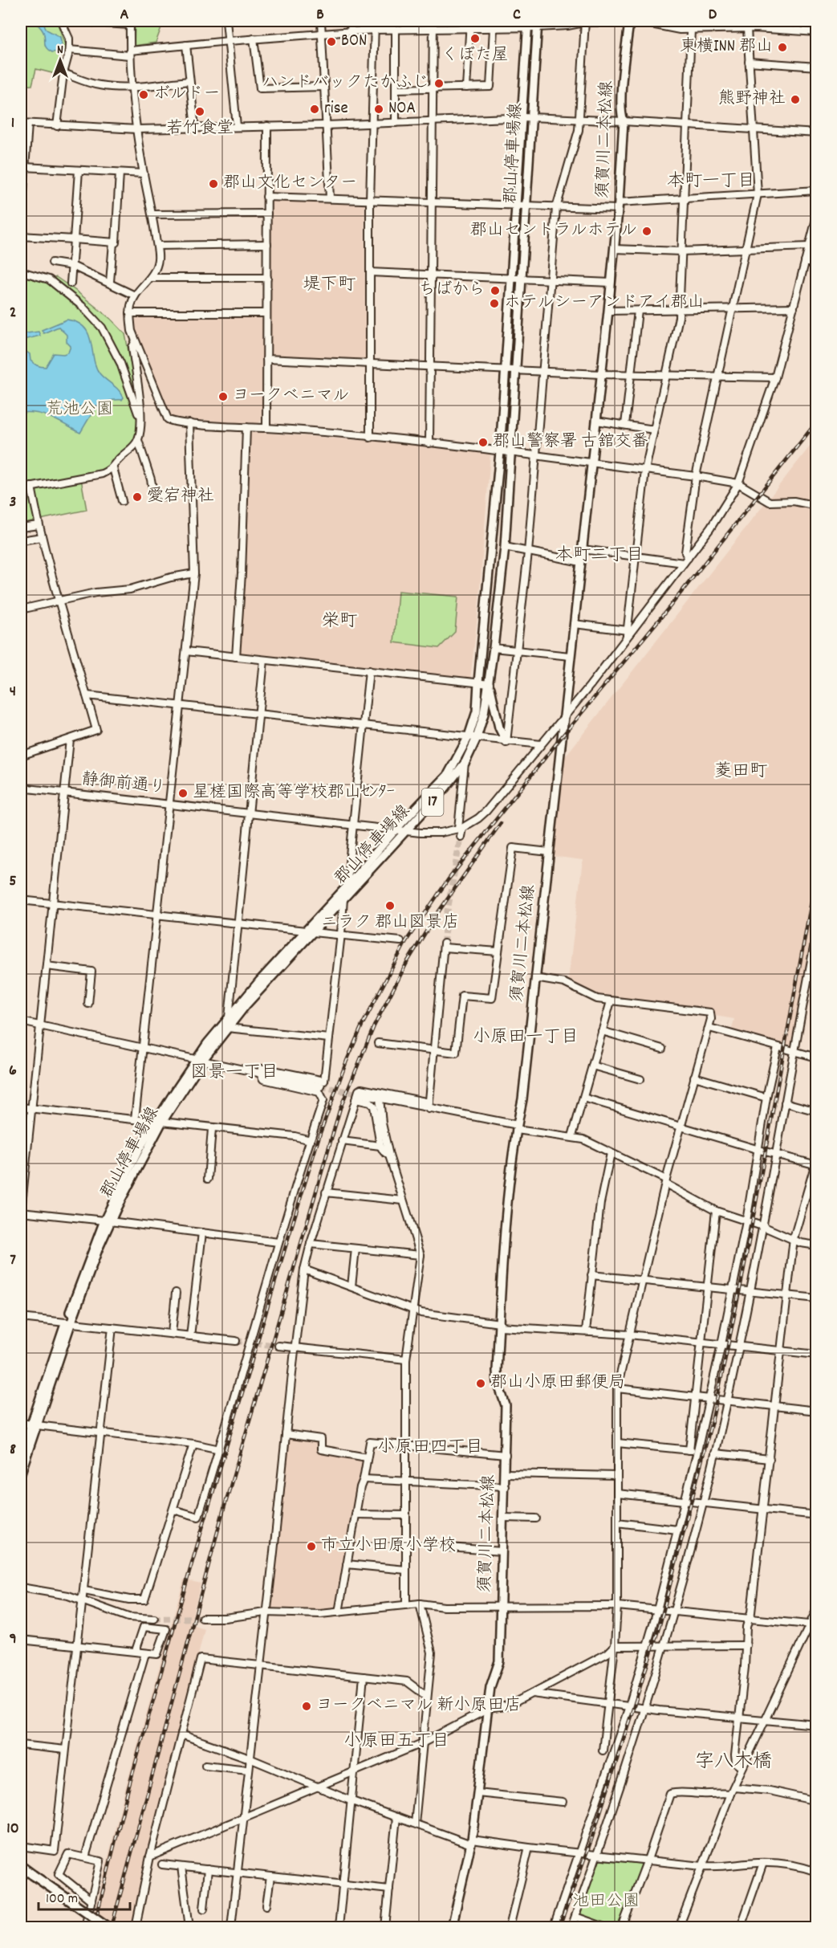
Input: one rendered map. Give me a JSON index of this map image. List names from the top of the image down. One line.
{"streets":{"main road":["須賀川二本松線","郡山停車場線","17"],"street":["静御前通り"]},"crossings":[["郡山停車場線","静御前通り"]],"districts":["本町一丁目","堤下町","本町二丁目","栄町","菱田町","小原田一丁目","図景一丁目","小原田四丁目","小原田五丁目","字八木橋"],"parks":["荒池公園","池田公園"],"places":["くぼた屋","BON","東横INN 郡山","ハンドバックたかふじ","ボルドー","熊野神社","rise","NOA","若竹食堂","郡山文化センター","郡山セントラルホテル","ちばから","ホテルシーアンドアイ郡山","ヨークベニマル","郡山警察署 古舘交番","愛宕神社","星槎国際高等学校郡山ｾﾝﾀｰ","ニラク 郡山図景店","郡山小原田郵便局","市立小田原小学校","ヨークベニマル 新小原田店"],"scale_bar":"100 m","north":"top","grid":{"columns":["A","B","C","D"],"rows":["1","2","3","4","5","6","7","8","9","10"]}}
